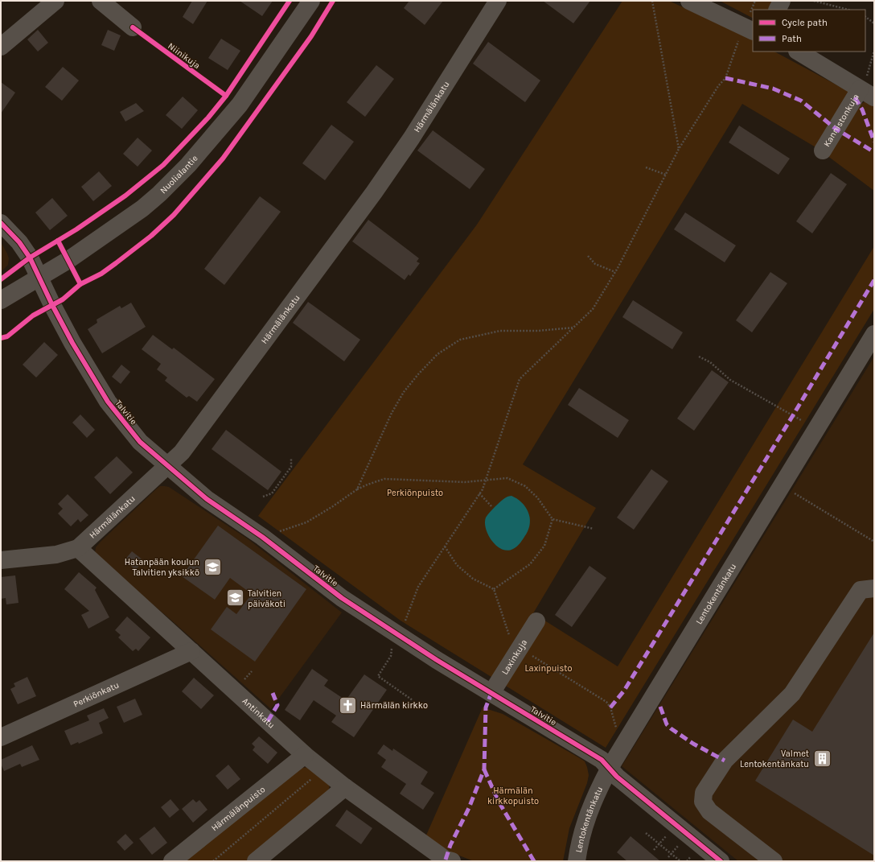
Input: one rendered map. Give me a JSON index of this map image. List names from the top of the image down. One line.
{"streets":{"street":["Härmälänkatu","Kannistonkuja","Nuolialantie","Talvitie","Lentokentänkatu","Laxinkuja","Perkiönkatu","Antinkatu","Härmälänpuisto"],"cycle path":["Niinikuja"]},"crossings":[["Härmälänkatu","Talvitie"],["Härmälänkatu","Antinkatu"],["Nuolialantie","Talvitie"],["Talvitie","Lentokentänkatu"],["Talvitie","Laxinkuja"],["Perkiönkatu","Antinkatu"],["Antinkatu","Härmälänpuisto"]],"parks":["Perkiönpuisto","Laxinpuisto","Härmälän kirkkopuisto"],"places":{"school or university":["Hatanpään koulun Talvitien yksikkö","Talvitien päiväkoti"],"church":["Härmälän kirkko"],"building":["Valmet Lentokentänkatu"]},"legend":["Cycle path","Path"]}
